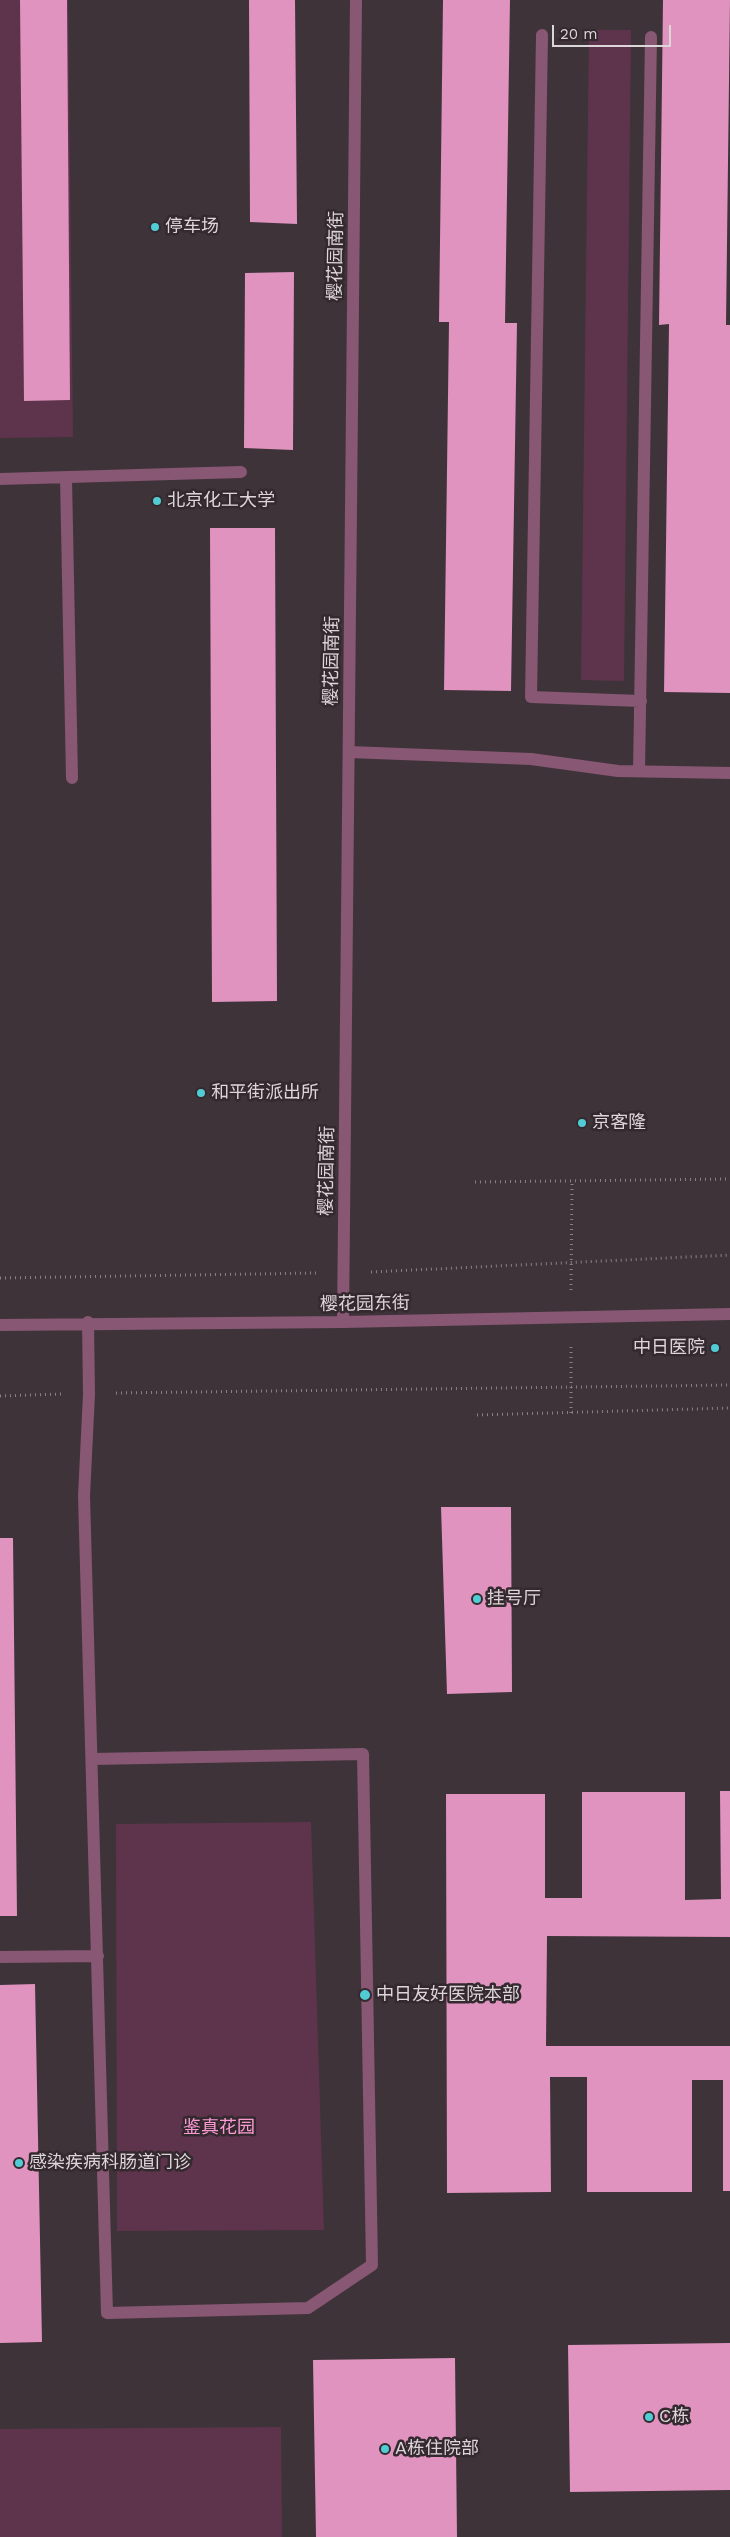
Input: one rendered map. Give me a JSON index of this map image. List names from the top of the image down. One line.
{"streets":{"street":["樱花园南街","樱花园东街"]},"crossings":[["樱花园南街","樱花园东街"]],"parks":["鉴真花园"],"places":["停车场","北京化工大学","和平街派出所","京客隆","中日医院","挂号厅","中日友好医院本部","感染疾病科肠道门诊","C栋","A栋住院部"],"scale_bar":"20 m"}
